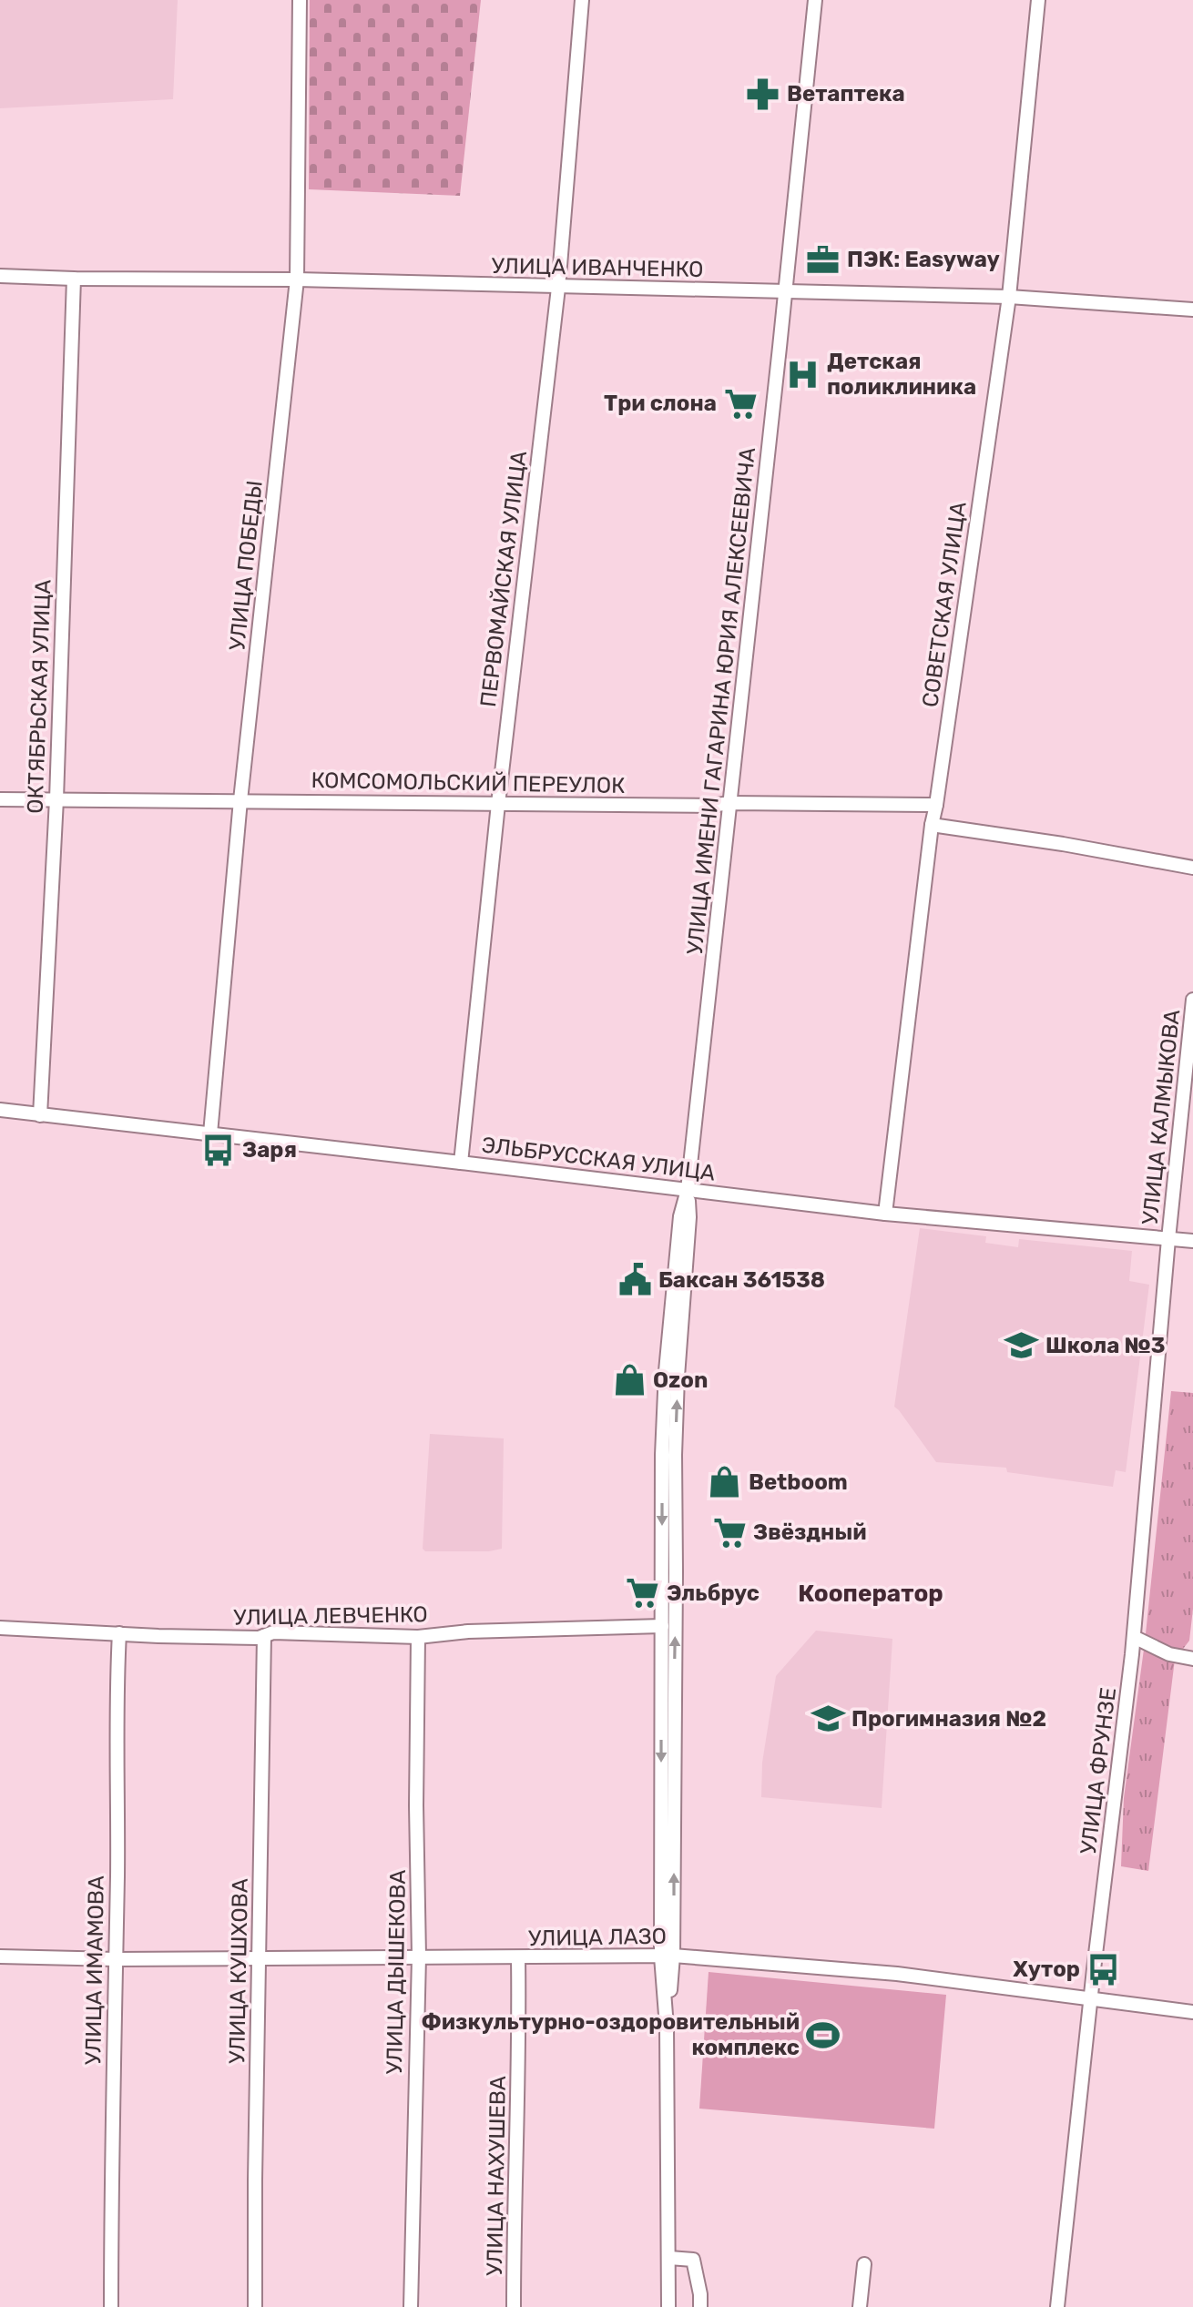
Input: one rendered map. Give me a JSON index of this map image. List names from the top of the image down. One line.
{"streets":{"street":["УЛИЦА ИВАНЧЕНКО","УЛИЦА ПОБЕДЫ","ПЕРВОМАЙСКАЯ УЛИЦА","СОВЕТСКАЯ УЛИЦА","ОКТЯБРЬСКАЯ УЛИЦА","УЛИЦА ИМЕНИ ГАГАРИНА ЮРИЯ АЛЕКСЕЕВИЧА","КОМСОМОЛЬСКИЙ ПЕРЕУЛОК","УЛИЦА КАЛМЫКОВА","ЭЛЬБРУССКАЯ УЛИЦА","УЛИЦА ЛЕВЧЕНКО","УЛИЦА ФРУНЗЕ","УЛИЦА ЛАЗО","УЛИЦА ИМАМОВА","УЛИЦА КУШХОВА","УЛИЦА ДЫШЕКОВА","УЛИЦА НАХУШЕВА"]},"crossings":[["УЛИЦА ИВАНЧЕНКО","УЛИЦА ПОБЕДЫ"],["УЛИЦА ИВАНЧЕНКО","ПЕРВОМАЙСКАЯ УЛИЦА"],["УЛИЦА ИВАНЧЕНКО","СОВЕТСКАЯ УЛИЦА"],["УЛИЦА ИВАНЧЕНКО","ОКТЯБРЬСКАЯ УЛИЦА"],["УЛИЦА ИВАНЧЕНКО","УЛИЦА ИМЕНИ ГАГАРИНА ЮРИЯ АЛЕКСЕЕВИЧА"],["УЛИЦА ПОБЕДЫ","КОМСОМОЛЬСКИЙ ПЕРЕУЛОК"],["УЛИЦА ПОБЕДЫ","ЭЛЬБРУССКАЯ УЛИЦА"],["ПЕРВОМАЙСКАЯ УЛИЦА","КОМСОМОЛЬСКИЙ ПЕРЕУЛОК"],["ПЕРВОМАЙСКАЯ УЛИЦА","ЭЛЬБРУССКАЯ УЛИЦА"],["СОВЕТСКАЯ УЛИЦА","КОМСОМОЛЬСКИЙ ПЕРЕУЛОК"],["СОВЕТСКАЯ УЛИЦА","ЭЛЬБРУССКАЯ УЛИЦА"],["ОКТЯБРЬСКАЯ УЛИЦА","КОМСОМОЛЬСКИЙ ПЕРЕУЛОК"],["ОКТЯБРЬСКАЯ УЛИЦА","ЭЛЬБРУССКАЯ УЛИЦА"],["УЛИЦА ИМЕНИ ГАГАРИНА ЮРИЯ АЛЕКСЕЕВИЧА","КОМСОМОЛЬСКИЙ ПЕРЕУЛОК"],["УЛИЦА ИМЕНИ ГАГАРИНА ЮРИЯ АЛЕКСЕЕВИЧА","ЭЛЬБРУССКАЯ УЛИЦА"],["УЛИЦА ИМЕНИ ГАГАРИНА ЮРИЯ АЛЕКСЕЕВИЧА","УЛИЦА ЛЕВЧЕНКО"],["УЛИЦА ИМЕНИ ГАГАРИНА ЮРИЯ АЛЕКСЕЕВИЧА","УЛИЦА ЛАЗО"],["УЛИЦА КАЛМЫКОВА","ЭЛЬБРУССКАЯ УЛИЦА"],["УЛИЦА КАЛМЫКОВА","УЛИЦА ФРУНЗЕ"],["ЭЛЬБРУССКАЯ УЛИЦА","УЛИЦА ФРУНЗЕ"],["УЛИЦА ЛЕВЧЕНКО","УЛИЦА ИМАМОВА"],["УЛИЦА ЛЕВЧЕНКО","УЛИЦА КУШХОВА"],["УЛИЦА ЛЕВЧЕНКО","УЛИЦА ДЫШЕКОВА"],["УЛИЦА ФРУНЗЕ","УЛИЦА ЛАЗО"],["УЛИЦА ЛАЗО","УЛИЦА ИМАМОВА"],["УЛИЦА ЛАЗО","УЛИЦА КУШХОВА"],["УЛИЦА ЛАЗО","УЛИЦА ДЫШЕКОВА"],["УЛИЦА ЛАЗО","УЛИЦА НАХУШЕВА"]],"districts":["Кооператор"],"places":{"pharmacy":["Ветаптека"],"office":["ПЭК: Easyway"],"hospital":["Детская поликлиника"],"supermarket":["Три слона","Звёздный","Эльбрус"],"bus stop":["Заря","Хутор"],"public building":["Баксан 361538"],"school or university":["Школа №3","Прогимназия №2"],"shop":["Ozon","Betboom"],"sports":["Физкультурно-оздоровительный комплекс"]}}
